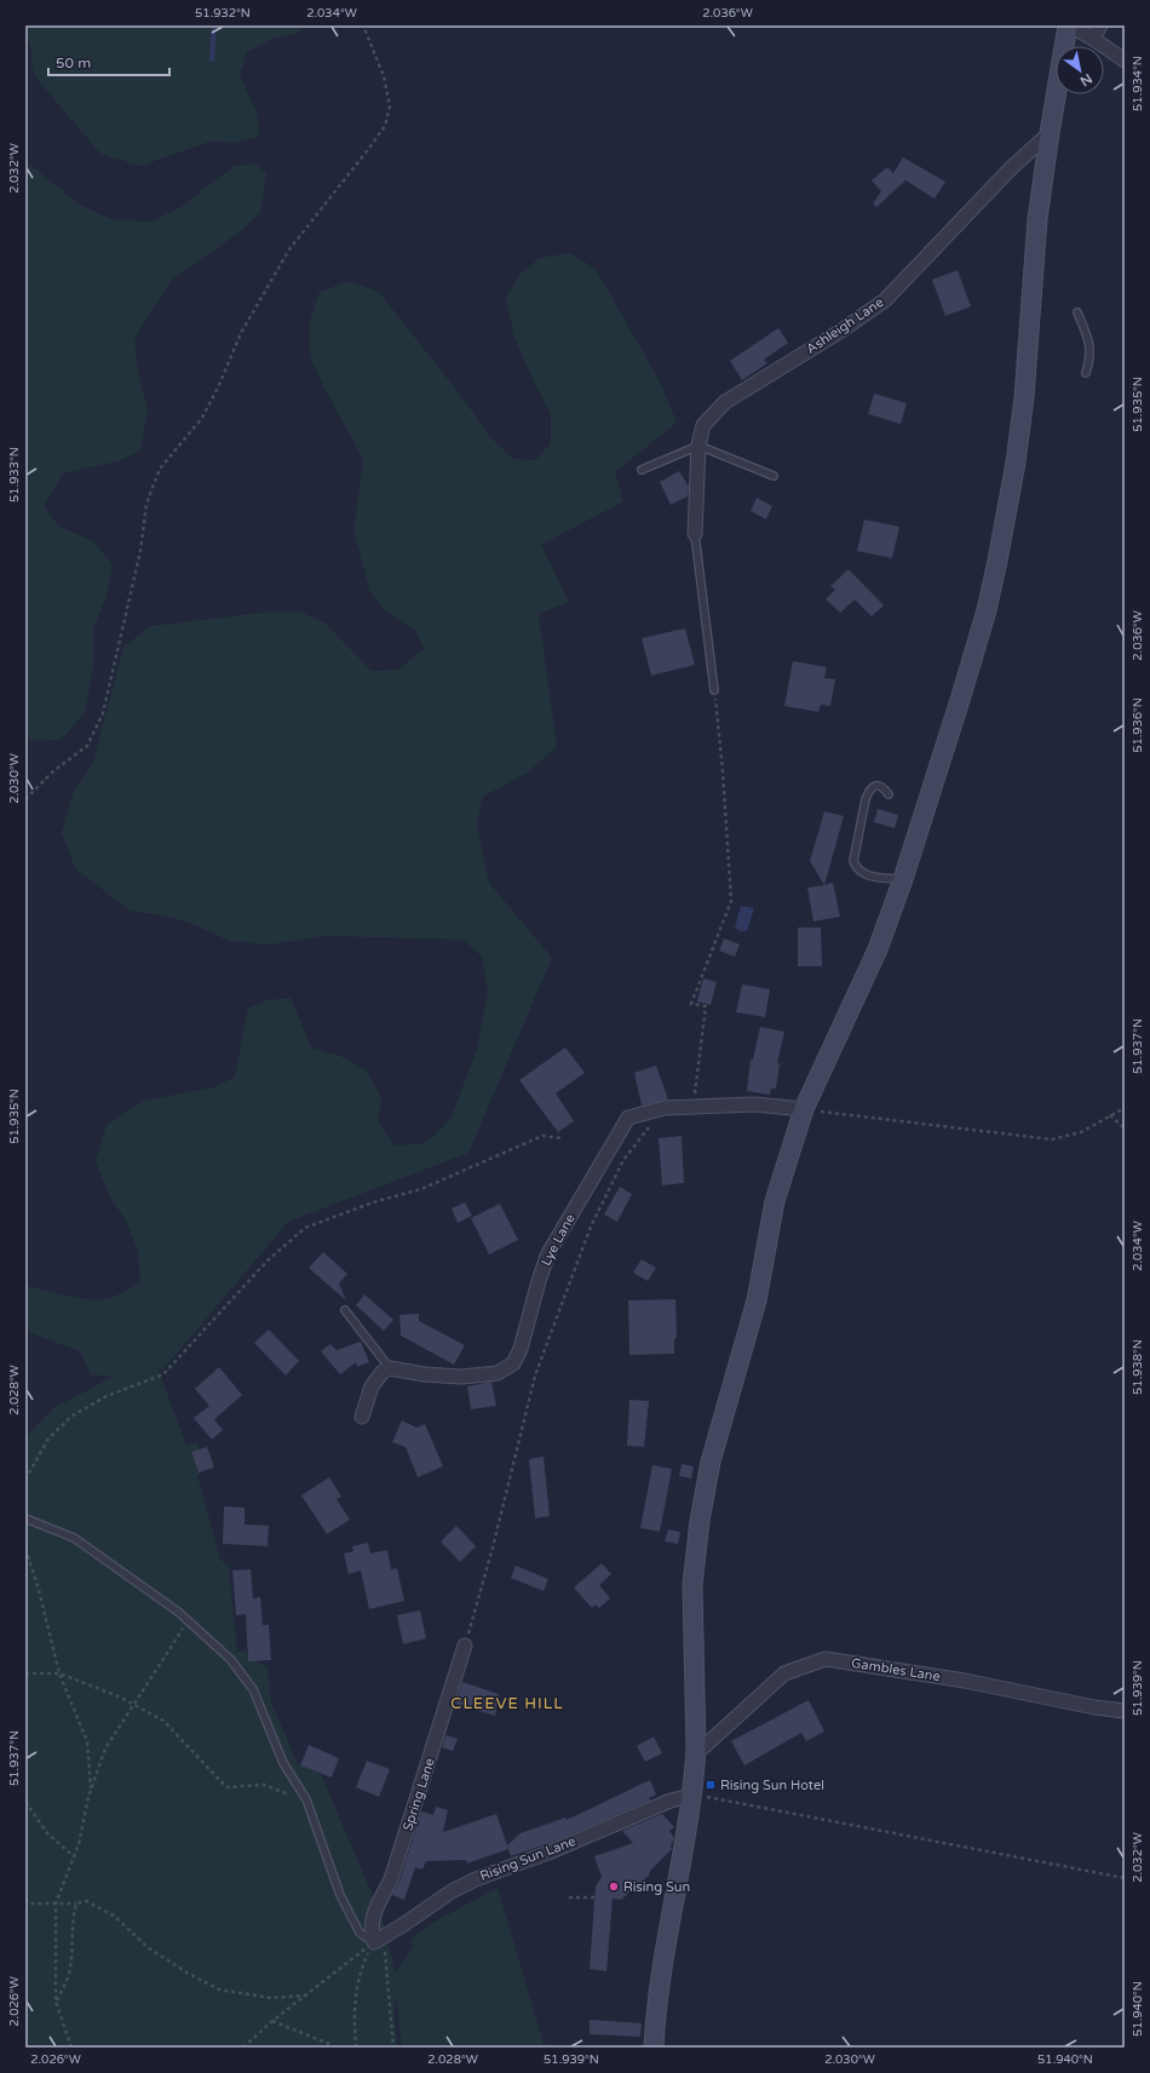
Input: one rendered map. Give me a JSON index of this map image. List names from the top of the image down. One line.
{"streets":{"street":["Ashleigh Lane","Lye Lane","Gambles Lane","Spring Lane","Rising Sun Lane"]},"crossings":[["Spring Lane","Rising Sun Lane"]],"districts":["CLEEVE HILL"],"places":{"transit":["Rising Sun Hotel"],"other":["Rising Sun"]},"scale_bar":"50 m","north":"bottom right","coordinates":["51.932°N","2.034°W","2.036°W","51.934°N","2.032°W","51.935°N","51.933°N","51.936°N","2.030°W","51.937°N","51.938°N","2.028°W","51.939°N","2.026°W","51.940°N"]}
